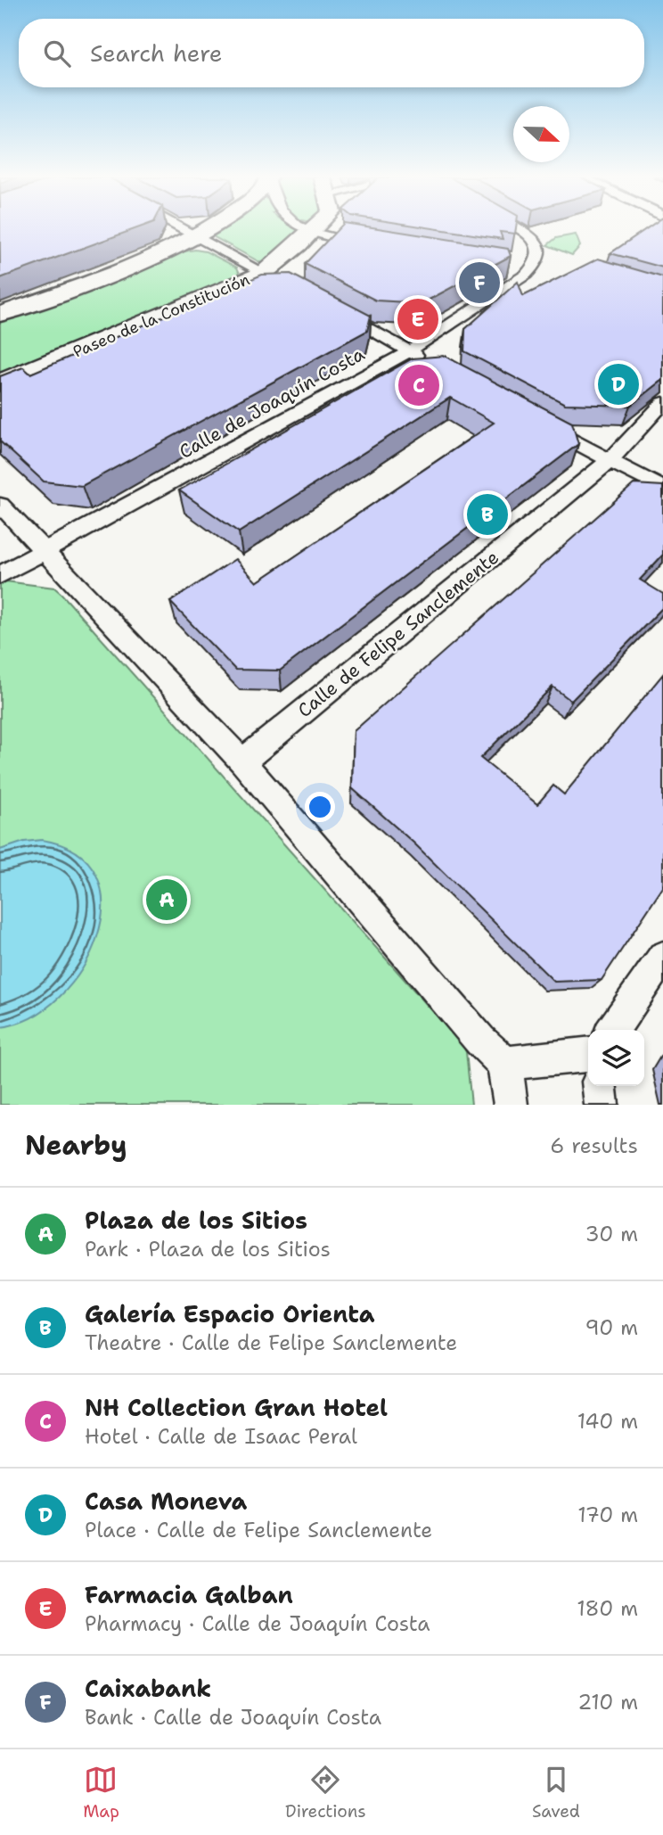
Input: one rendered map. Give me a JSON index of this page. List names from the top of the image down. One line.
{"streets":{"main road":["Paseo de la Constitución"],"street":["Calle de Joaquín Costa","Calle de Felipe Sanclemente"]},"north":"right","page":{"search":"Search here","pins":["F","E","D","C","B","A"],"heading":["Nearby","6 results"],"list":[{"mark":"A","name":"Plaza de los Sitios","note":"Park · Plaza de los Sitios","value":"30 m"},{"mark":"B","name":"Galería Espacio Orienta","note":"Theatre · Calle de Felipe Sanclemente","value":"90 m"},{"mark":"C","name":"NH Collection Gran Hotel","note":"Hotel · Calle de Isaac Peral","value":"140 m"},{"mark":"D","name":"Casa Moneva","note":"Place · Calle de Felipe Sanclemente","value":"170 m"},{"mark":"E","name":"Farmacia Galban","note":"Pharmacy · Calle de Joaquín Costa","value":"180 m"},{"mark":"F","name":"Caixabank","note":"Bank · Calle de Joaquín Costa","value":"210 m"}],"nav":["Map","Directions","Saved"]}}
